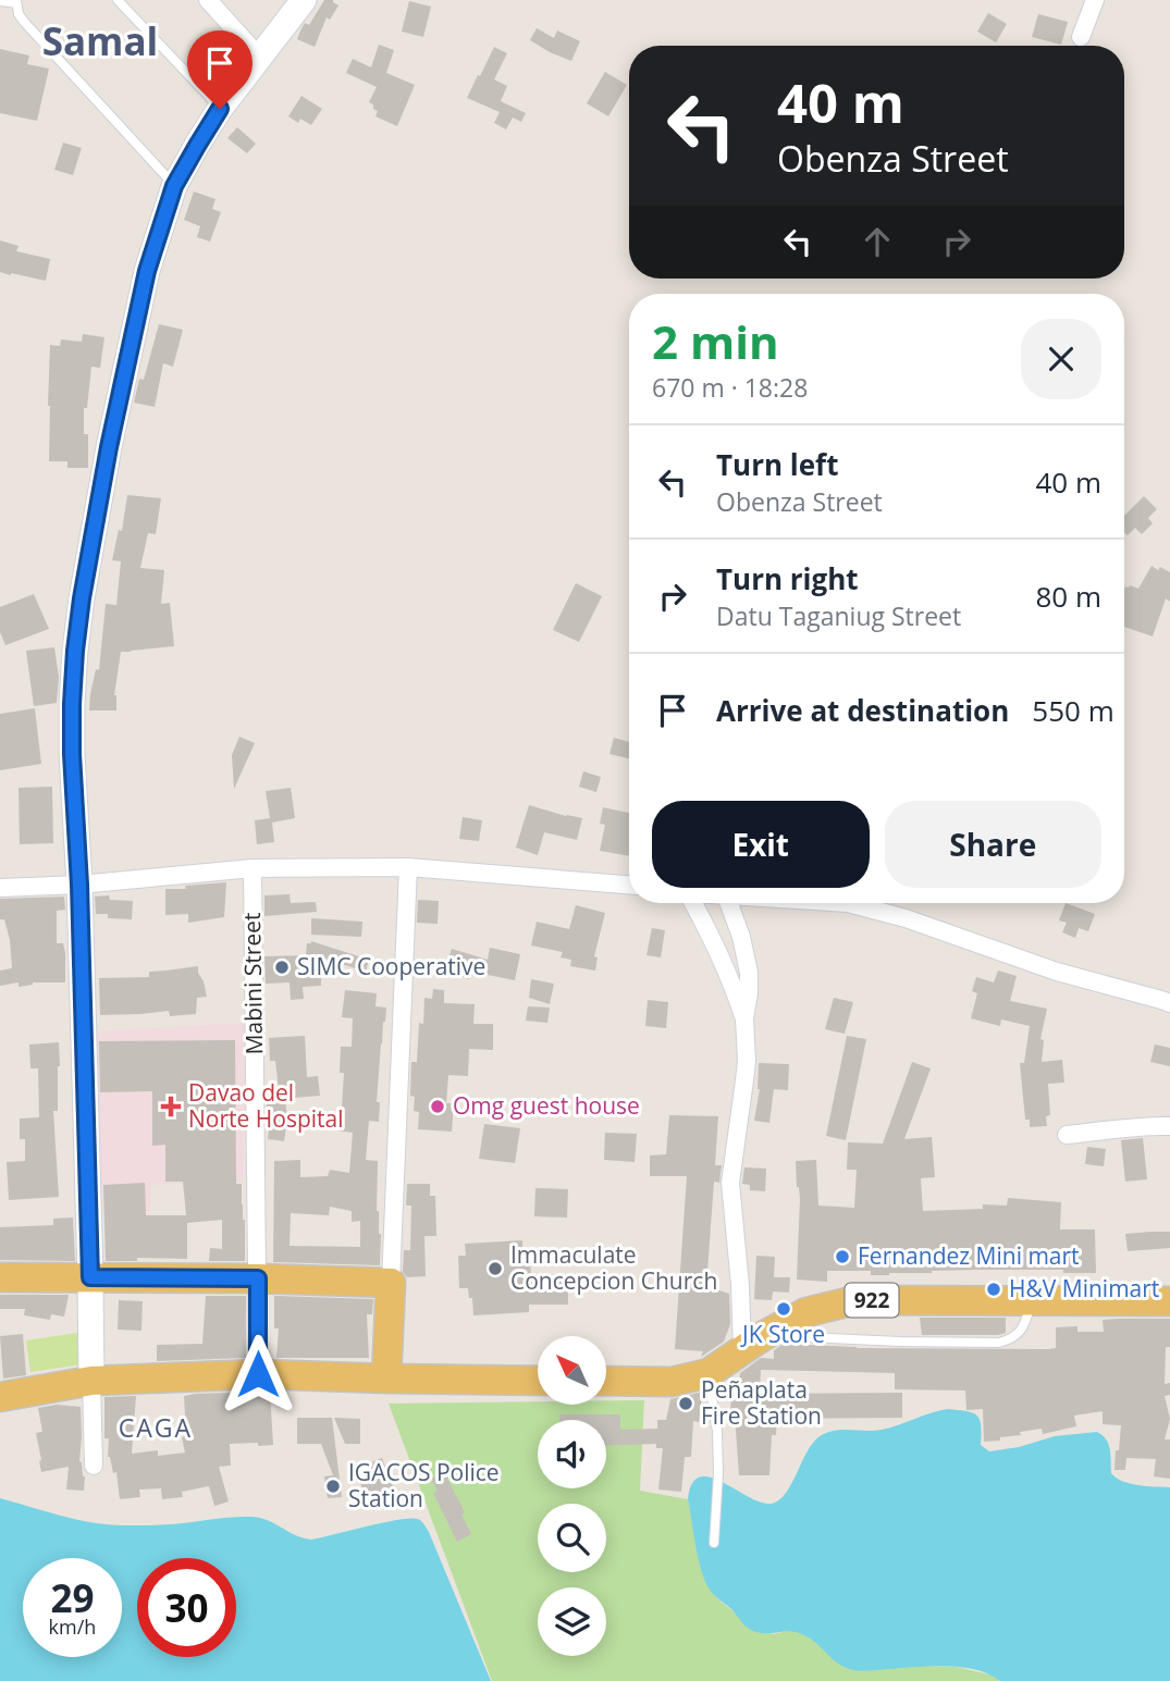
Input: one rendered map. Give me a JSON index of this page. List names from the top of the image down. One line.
{"streets":{"main road":["922"],"street":["Mabini Street"]},"districts":["Samal","CAGA"],"places":{"other":["SIMC Cooperative","Omg guest house","Fernandez Mini mart","Immaculate Concepcion Church","H&V Minimart","JK Store","Peñaplata Fire Station","IGACOS Police Station"],"health":["Davao del Norte Hospital"]},"north":"top left","page":{"turn":["40 m","Obenza Street"],"heading":["2 min","670 m · 18:28"],"list":[{"name":"Turn left","note":"Obenza Street","value":"40 m"},{"name":"Turn right","note":"Datu Taganiug Street","value":"80 m"},{"name":"Arrive at destination","value":"550 m"}],"buttons":["Exit","Share"],"speed":"29 km/h","limit":"30"}}
